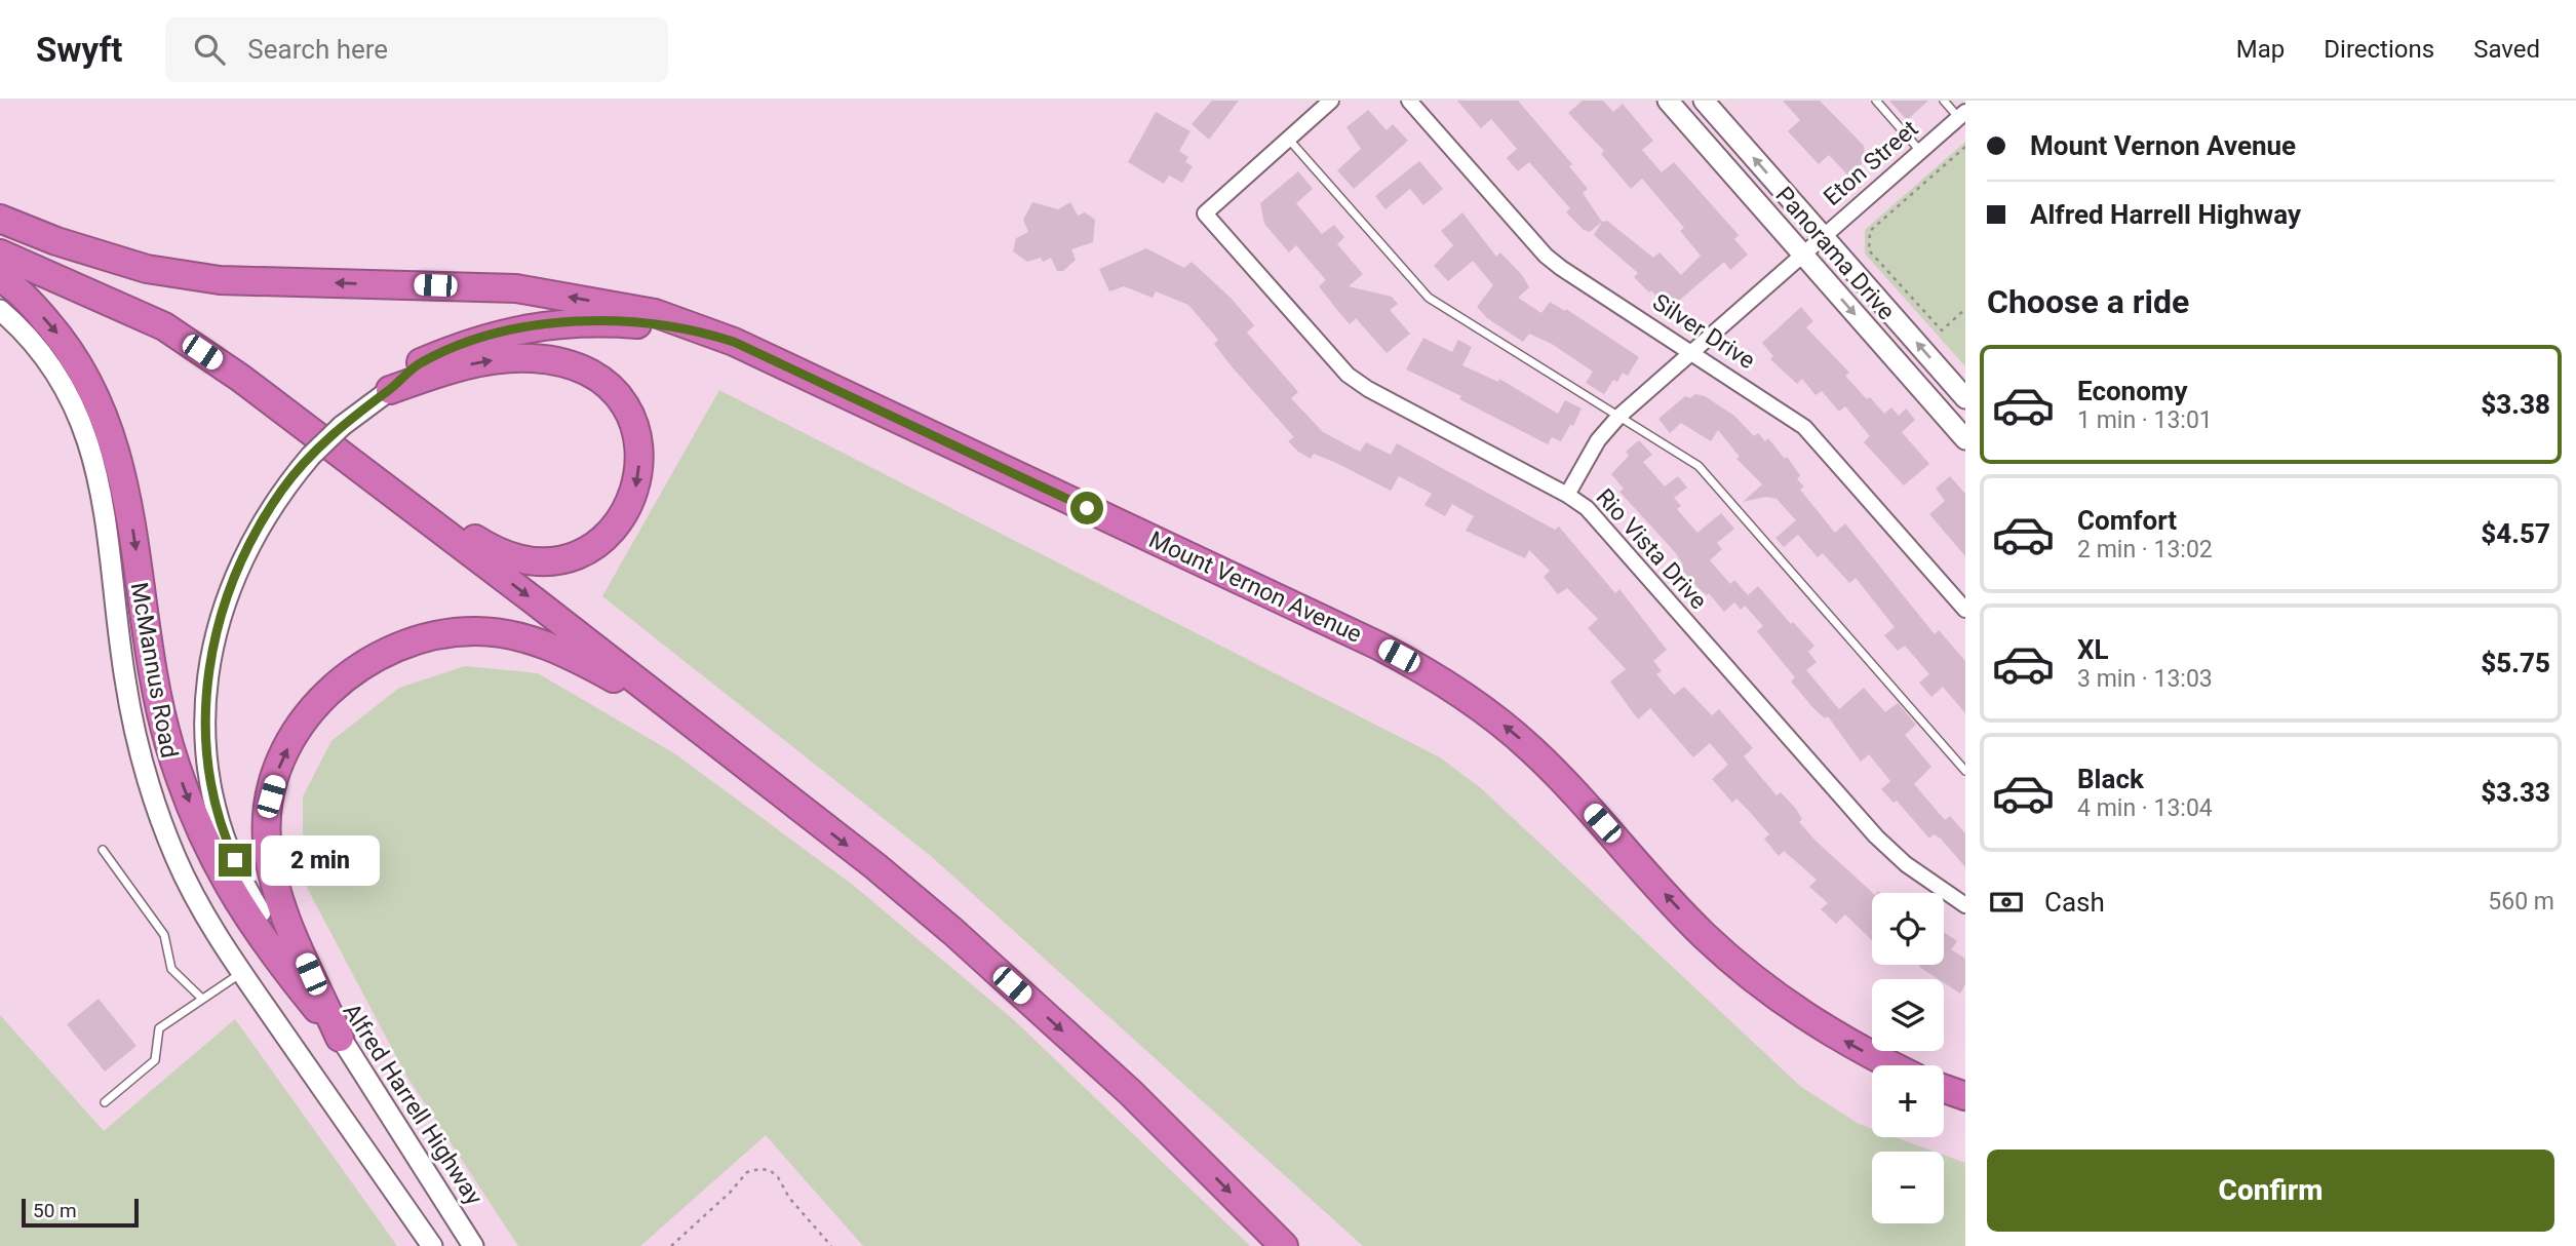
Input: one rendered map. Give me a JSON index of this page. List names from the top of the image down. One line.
{"streets":{"highway":["Mount Vernon Avenue"],"main road":["Panorama Drive","McMannus Road","Alfred Harrell Highway"],"street":["Eton Street","Silver Drive","Rio Vista Drive"]},"crossings":[["Eton Street","Panorama Drive"],["Eton Street","Silver Drive"],["Eton Street","Rio Vista Drive"]],"one_way":["Mount Vernon Avenue"],"scale_bar":"50 m","page":{"header":"Swyft","search":"Search here","nav":["Map","Directions","Saved"],"banner":["Mount Vernon Avenue","Alfred Harrell Highway"],"heading":"Choose a ride","list":[{"name":"Economy","note":"1 min · 13:01","value":"$3.38"},{"name":"Comfort","note":"2 min · 13:02","value":"$4.57"},{"name":"XL","note":"3 min · 13:03","value":"$5.75"},{"name":"Black","note":"4 min · 13:04","value":"$3.33"}],"bubble":"2 min","pay":["Cash","560 m"],"map_buttons":["+","−"],"buttons":"Confirm","scale":"50 m"}}
